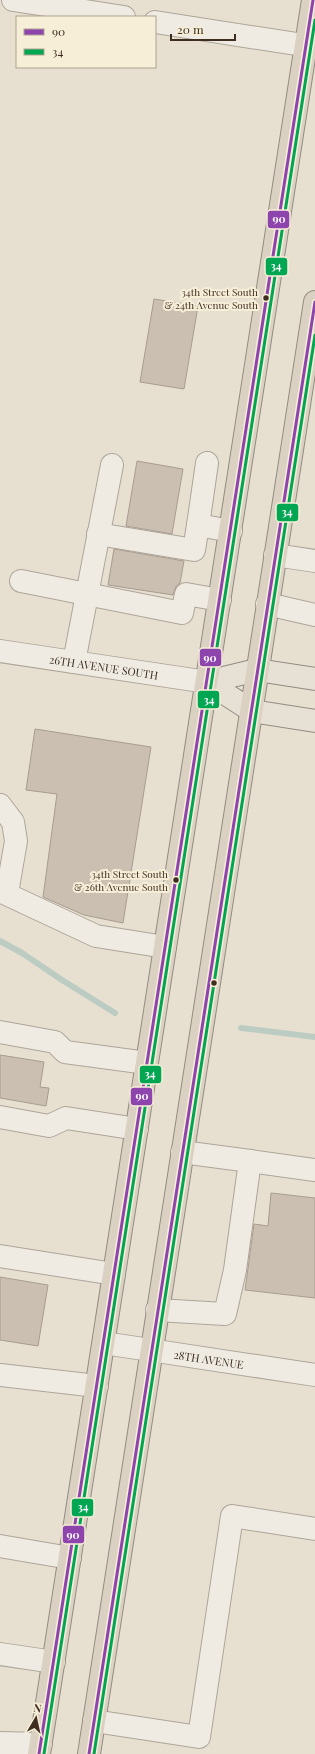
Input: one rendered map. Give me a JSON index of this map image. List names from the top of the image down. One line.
{"streets":{"main road":["26TH AVENUE SOUTH"],"street":["28TH AVENUE"]},"places":["34th Street South & 24th Avenue South","34th Street South & 26th Avenue South"],"lines":["transit line 90","transit line 34"],"legend":["90","34"],"scale_bar":"20 m","north":"top"}
